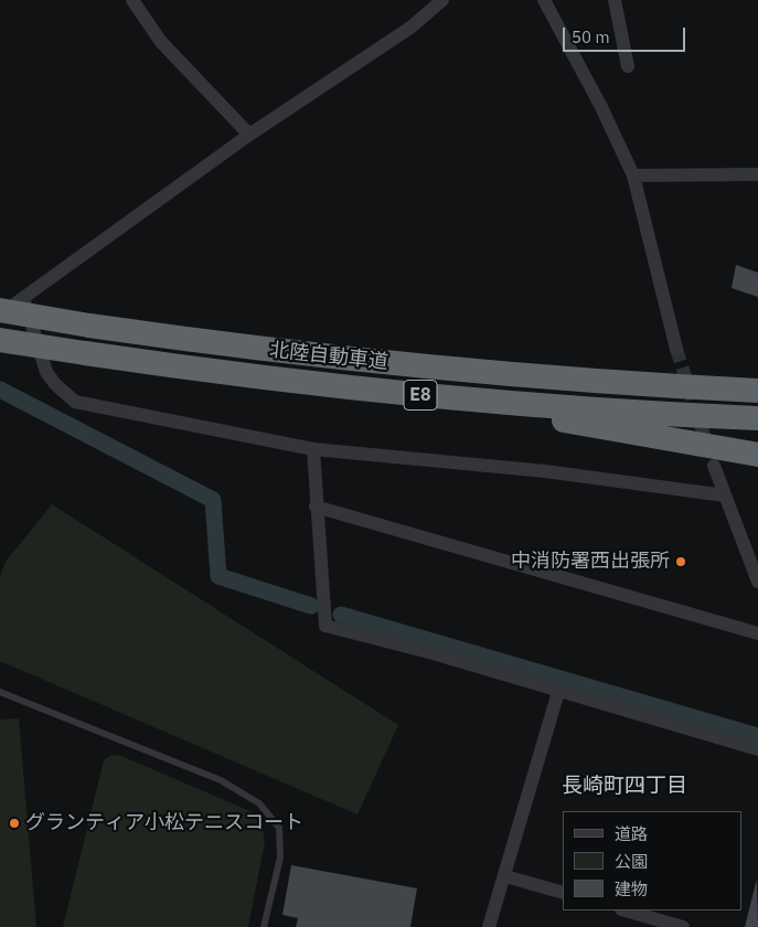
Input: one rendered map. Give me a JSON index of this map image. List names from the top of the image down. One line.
{"streets":{"highway":["北陸自動車道","E8"]},"districts":["長崎町四丁目"],"places":["中消防署西出張所","グランティア小松テニスコート"],"legend":["道路","公園","建物"],"scale_bar":"50 m"}
